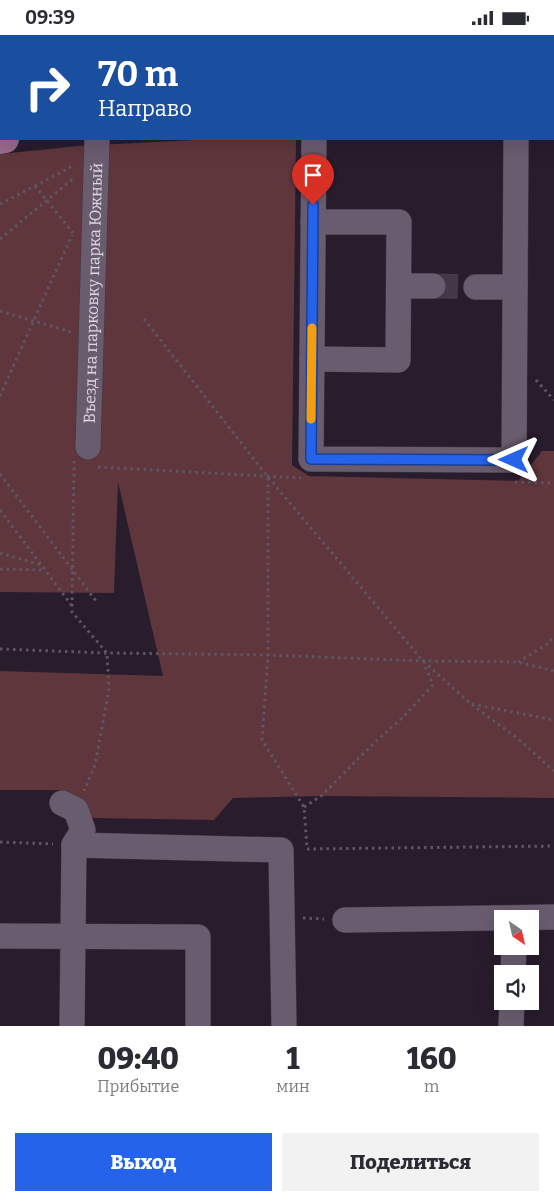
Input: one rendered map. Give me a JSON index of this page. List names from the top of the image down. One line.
{"streets":{"street":["Въезд на парковку парка Южный"]},"north":"bottom right","page":{"status":"09:39","turn":["70 m","Направо"],"eta":["09:40","Прибытие","1","мин","160","m"],"buttons":["Выход","Поделиться"]}}
